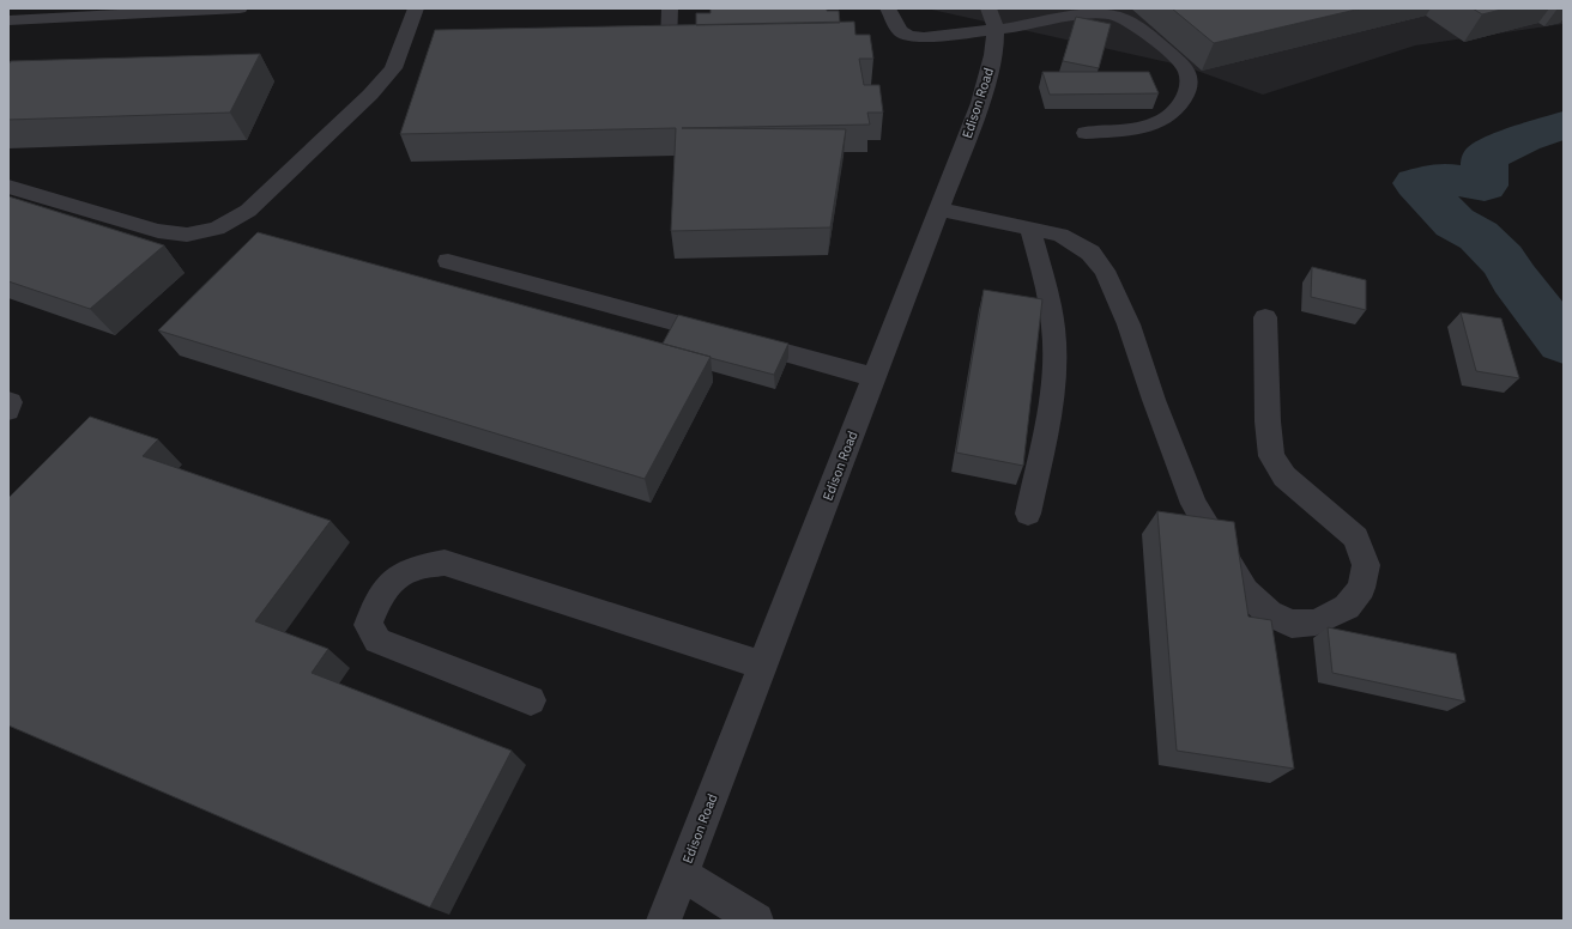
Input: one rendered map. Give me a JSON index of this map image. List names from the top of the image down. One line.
{"streets":{"street":["Edison Road"]}}
